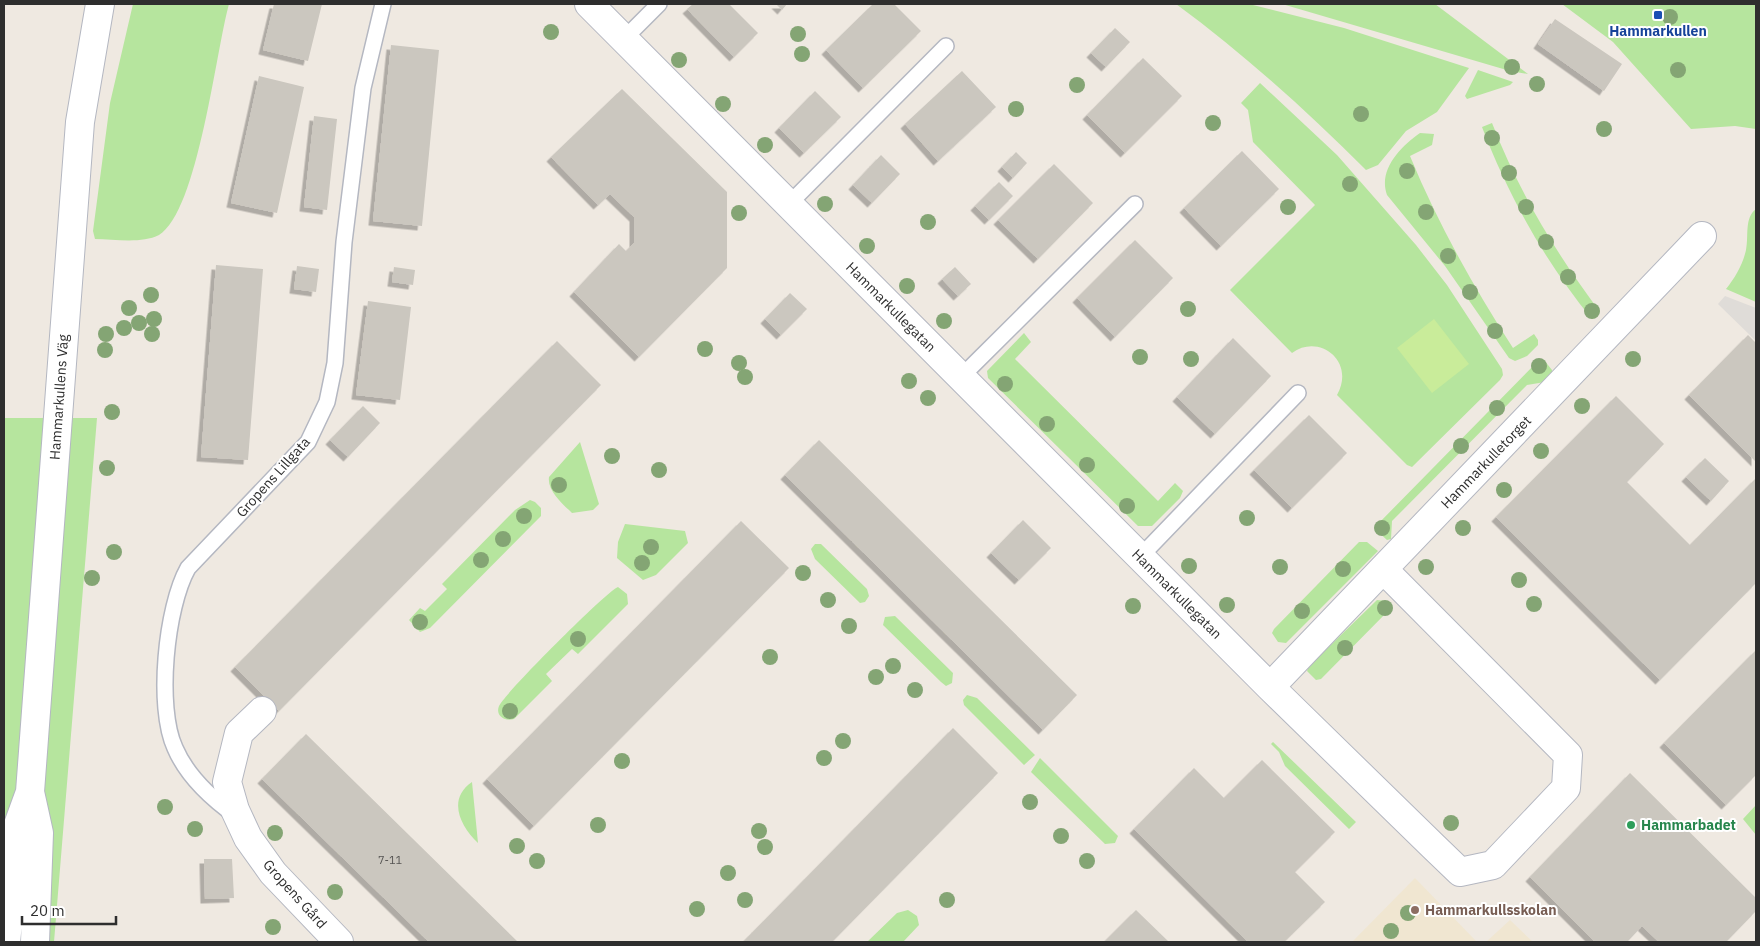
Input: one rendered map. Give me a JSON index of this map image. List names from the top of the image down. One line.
{"streets":{"street":["Hammarkullegatan","Hammarkullens Väg","Hammarkulletorget","Gropens Gård"],"lane":["Gropens Lillgata"]},"crossings":[["Hammarkullegatan","Hammarkulletorget"],["Gropens Lillgata","Gropens Gård"]],"places":{"transit":["Hammarkullen"],"other":["Hammarbadet","Hammarkullsskolan"]},"house_numbers":["7-11"],"scale_bar":"20 m"}
